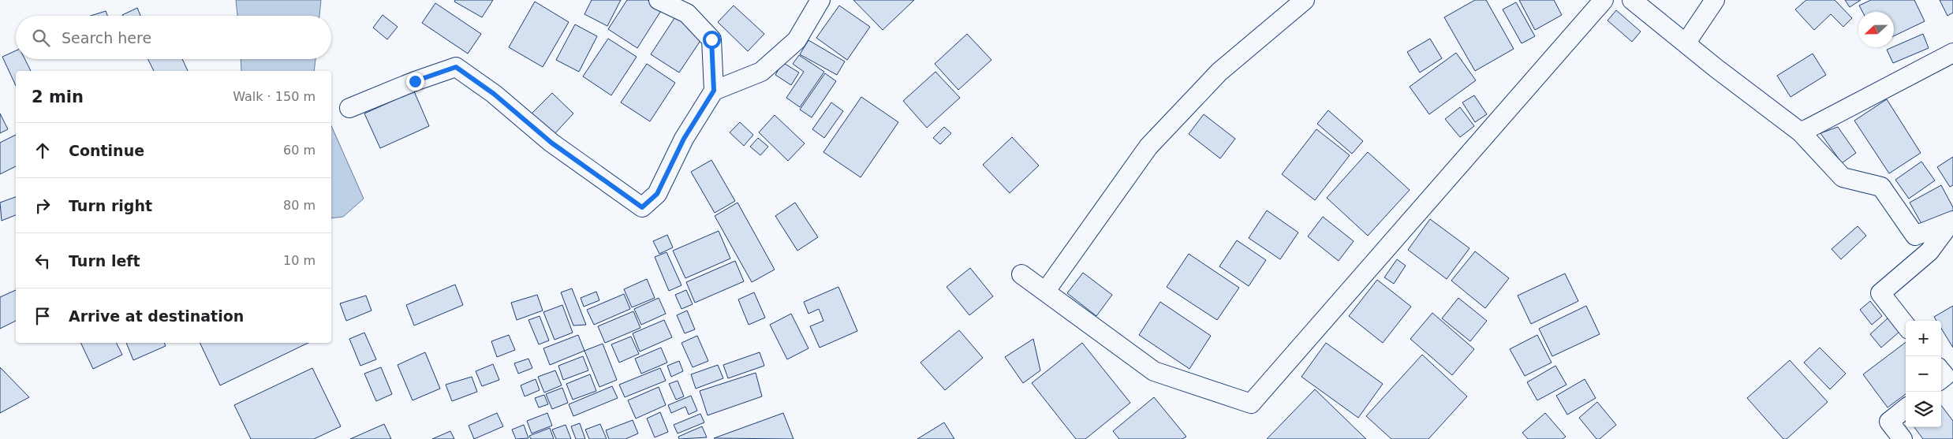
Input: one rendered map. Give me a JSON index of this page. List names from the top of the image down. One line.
{"north":"left","page":{"search":"Search here","heading":["2 min","Walk · 150 m"],"list":[["Continue","60 m"],["Turn right","80 m"],["Turn left","10 m"],"Arrive at destination"],"map_buttons":["+","−"]}}
